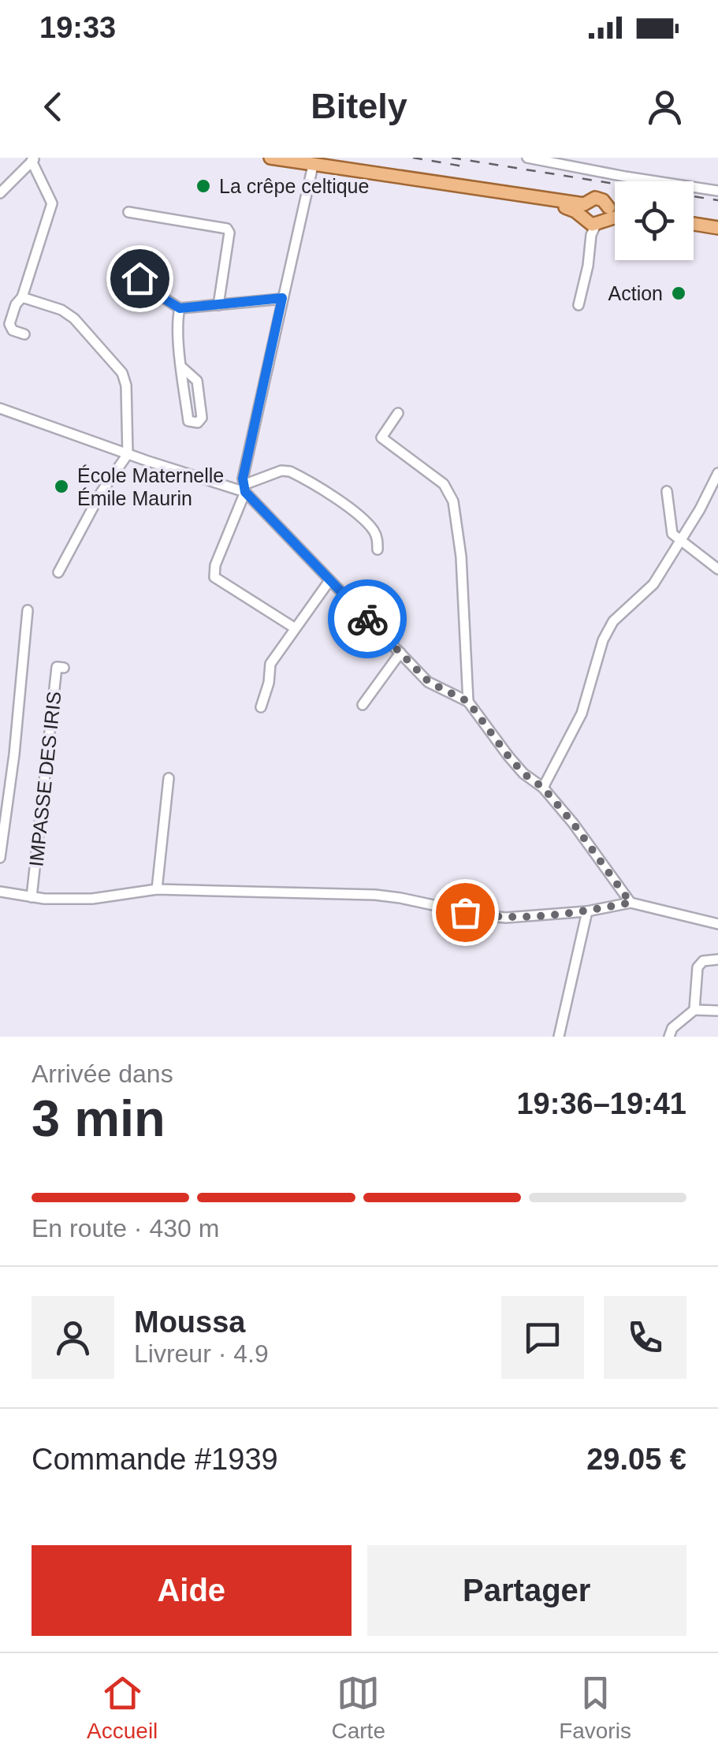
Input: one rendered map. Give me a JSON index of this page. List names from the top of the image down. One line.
{"streets":{"street":["IMPASSE DES IRIS"]},"places":["La crêpe celtique","Action","École Maternelle Émile Maurin"],"page":{"status":"19:33","header":"Bitely","heading":["3 min","Arrivée dans","19:36–19:41"],"panel":["Moussa","Livreur · 4.9","Commande #1939","29.05 €"],"bar":"En route · 430 m","buttons":["Aide","Partager"],"tabs":["Accueil","Carte","Favoris"]}}
